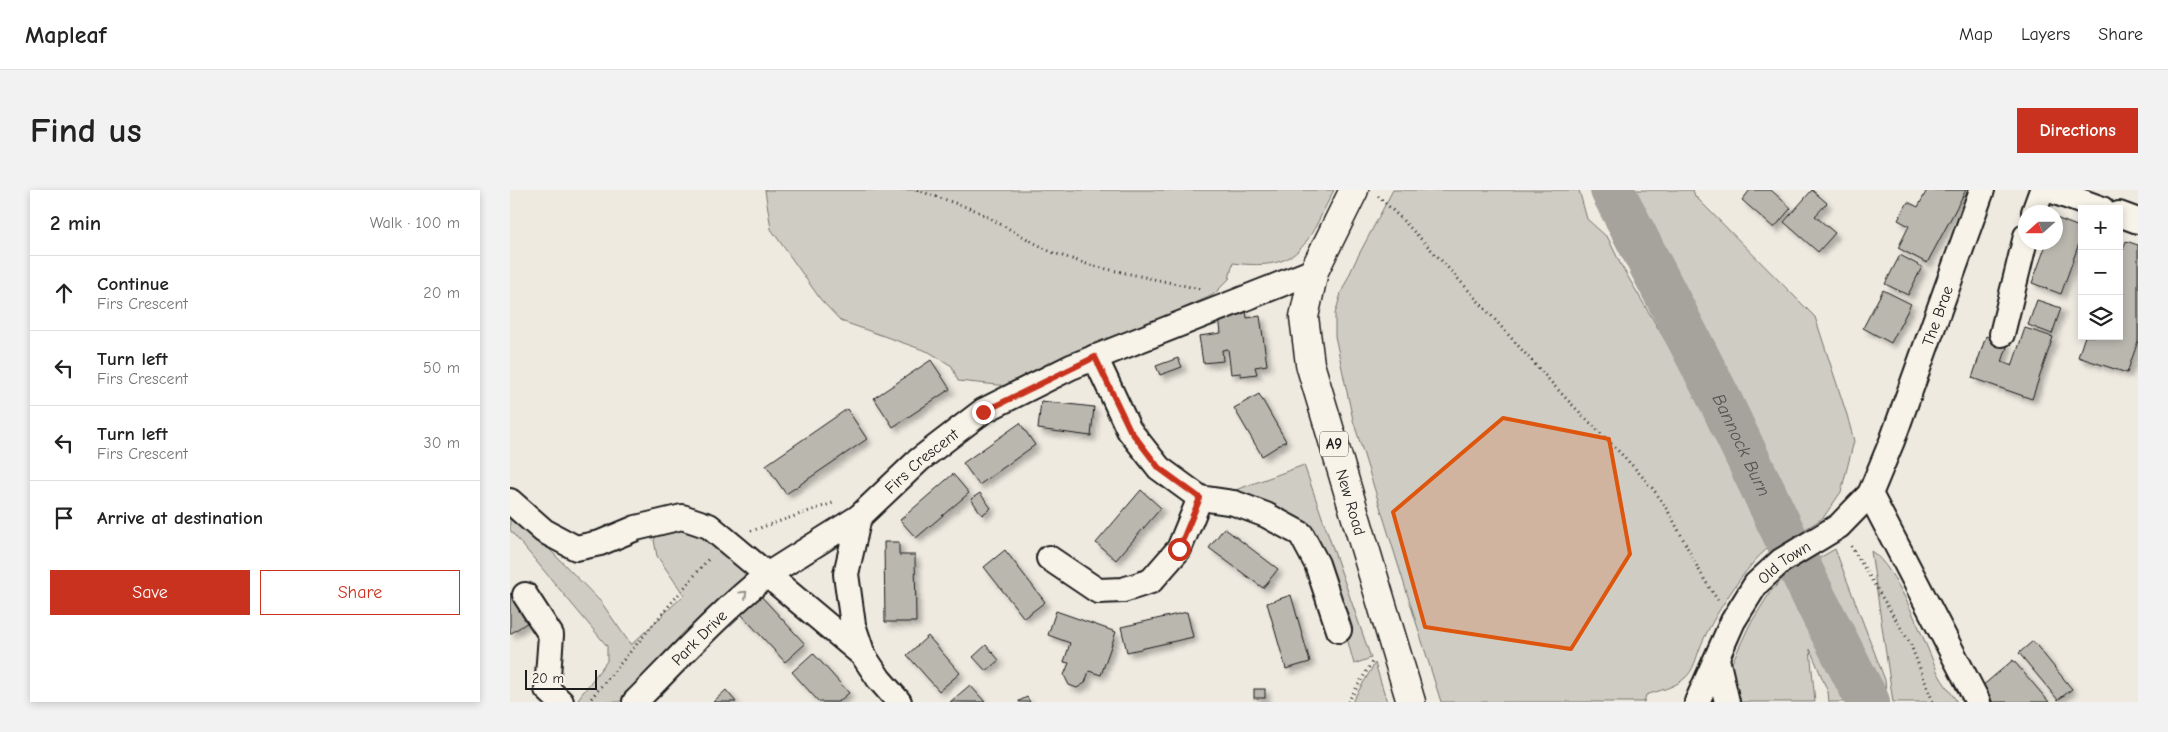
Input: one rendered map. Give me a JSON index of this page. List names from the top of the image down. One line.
{"streets":{"main road":["A9","New Road"],"street":["The Brae","Firs Crescent","Old Town","Park Drive"]},"crossings":[["The Brae","Old Town"],["Firs Crescent","New Road"],["Firs Crescent","Park Drive"]],"one_way":["Park Drive"],"water":["Bannock Burn"],"scale_bar":"20 m","north":"left","page":{"header":"Mapleaf","nav":["Map","Layers","Share"],"buttons":["Directions",["Save","Share"]],"title":"Find us","heading":["2 min","Walk · 100 m"],"map_buttons":["+","−"],"list":[["Continue","Firs Crescent","20 m"],["Turn left","Firs Crescent","50 m"],["Turn left","Firs Crescent","30 m"],"Arrive at destination"],"scale":"20 m"}}
